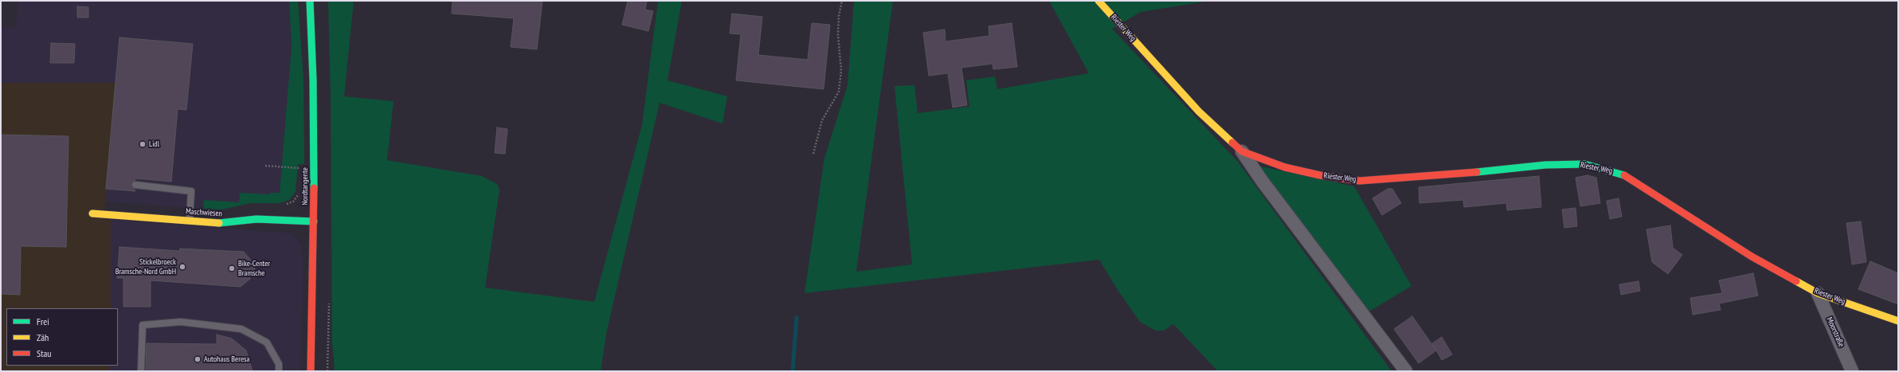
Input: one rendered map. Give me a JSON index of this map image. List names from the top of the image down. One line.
{"streets":{"street":["Riester Weg","Nordtangente","Maschwiesen","Moorstraße"]},"crossings":[["Riester Weg","Moorstraße"],["Nordtangente","Maschwiesen"]],"places":["Lidl","Stickelbroeck Bramsche-Nord GmbH","Bike-Center Bramsche","Autohaus Beresa"],"legend":["Frei","Zäh","Stau"]}
